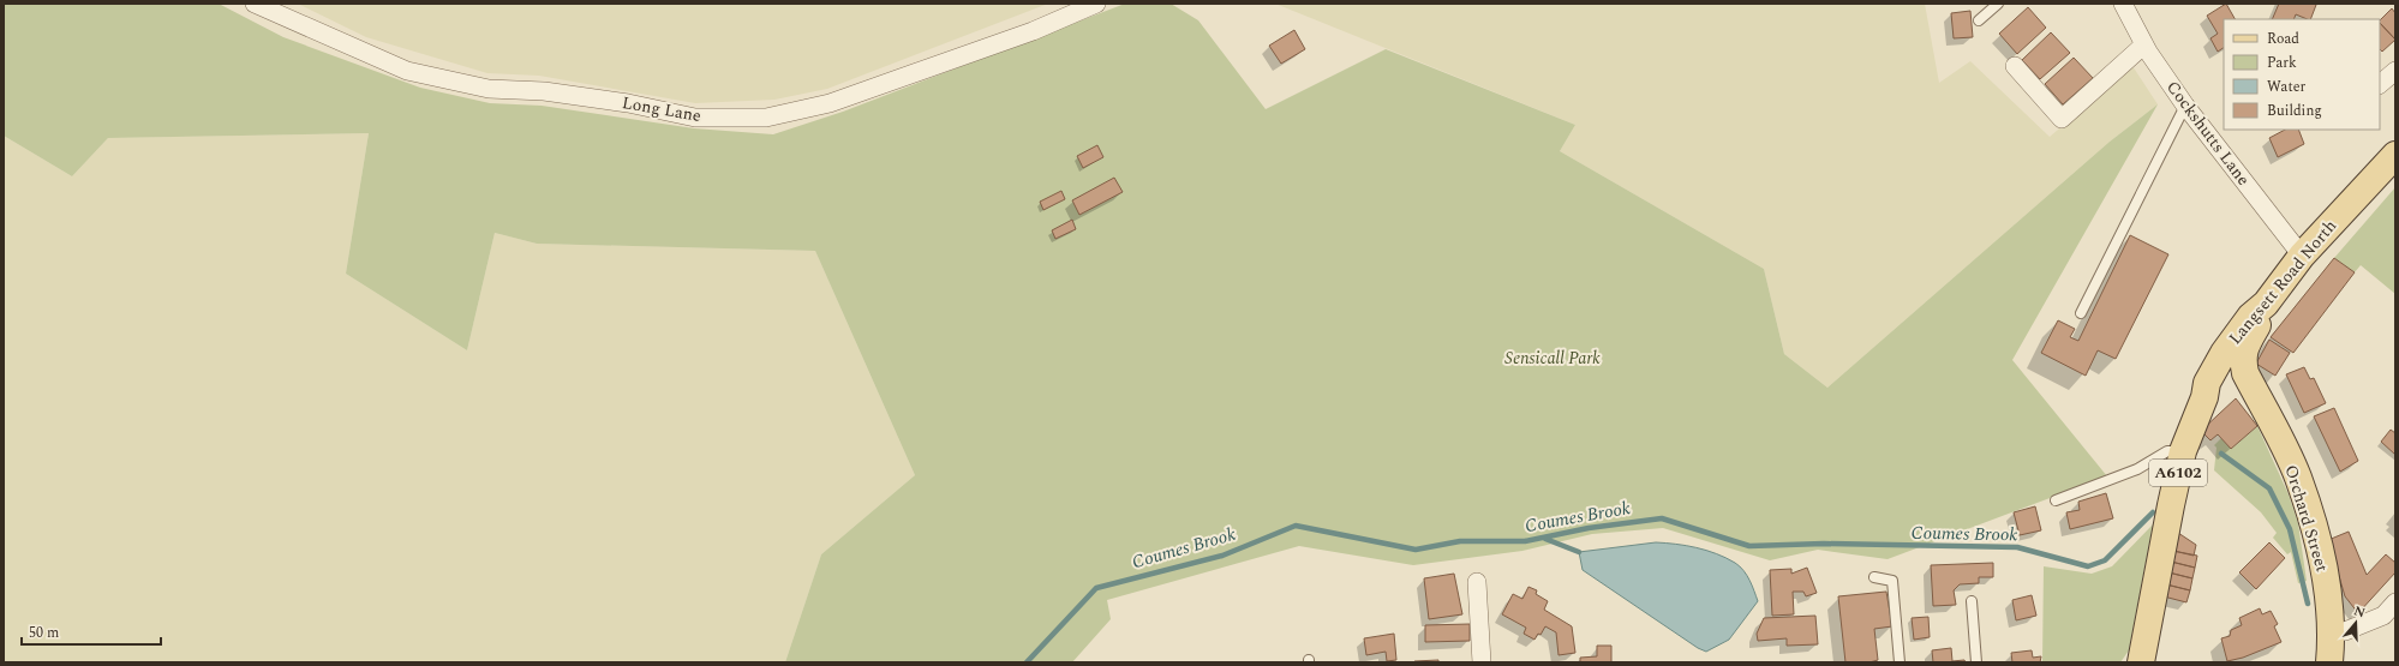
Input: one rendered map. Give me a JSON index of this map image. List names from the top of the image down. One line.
{"streets":{"main road":["Langsett Road North","A6102","Orchard Street"],"street":["Long Lane","Cockshutts Lane"]},"crossings":[["Cockshutts Lane","Langsett Road North"],["Langsett Road North","Orchard Street"]],"water":["Coumes Brook"],"parks":["Sensicall Park"],"legend":["Road","Park","Water","Building"],"scale_bar":"50 m","north":"top"}
